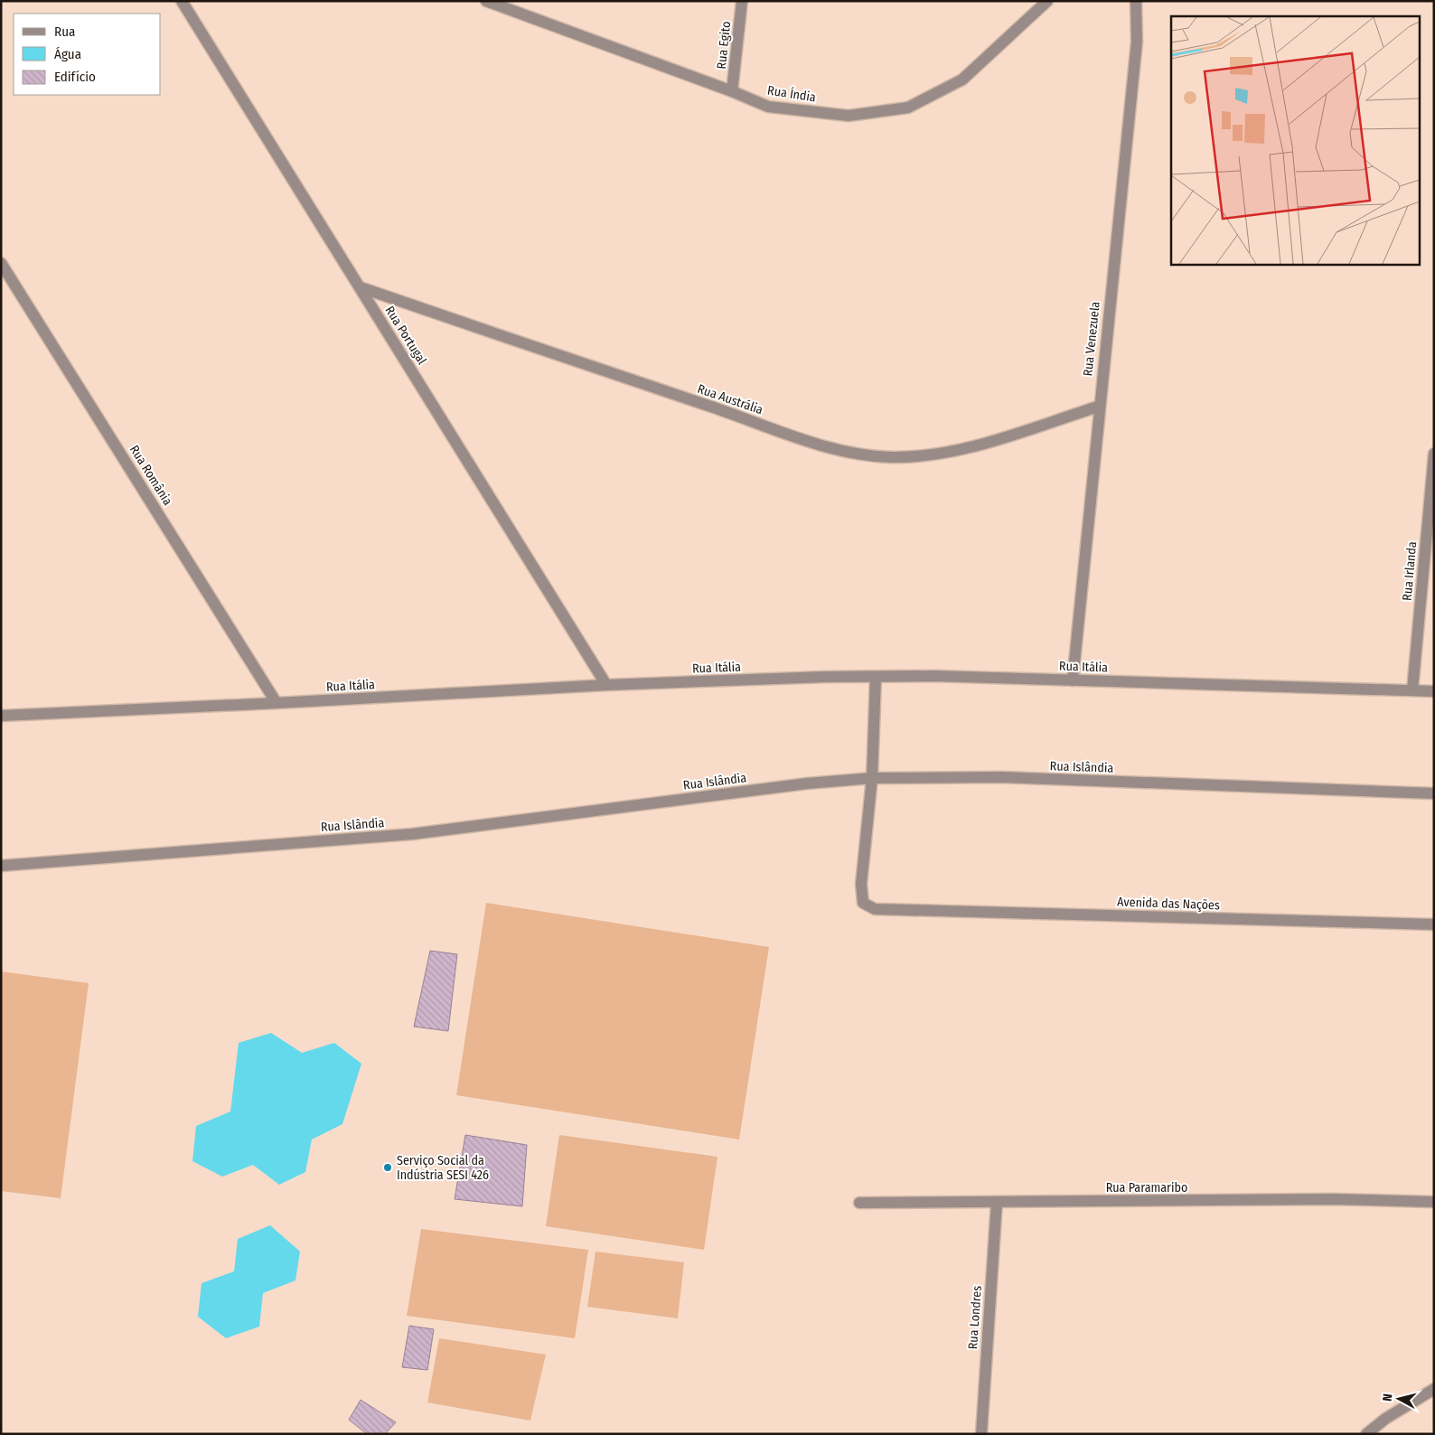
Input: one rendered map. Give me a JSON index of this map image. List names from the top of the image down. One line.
{"streets":{"street":["Rua Egito","Rua Índia","Rua Portugal","Rua Venezuela","Rua Austrália","Rua România","Rua Irlanda","Rua Itália","Rua Islândia","Avenida das Nações","Rua Paramaribo","Rua Londres"]},"crossings":[["Rua Egito","Rua Índia"],["Rua Portugal","Rua Austrália"],["Rua Portugal","Rua Itália"],["Rua Venezuela","Rua Austrália"],["Rua Venezuela","Rua Itália"],["Rua România","Rua Itália"],["Rua Irlanda","Rua Itália"],["Rua Islândia","Avenida das Nações"],["Rua Paramaribo","Rua Londres"]],"places":["Serviço Social da Indústria SESI 426"],"legend":["Rua","Água","Edifício"],"north":"left"}
